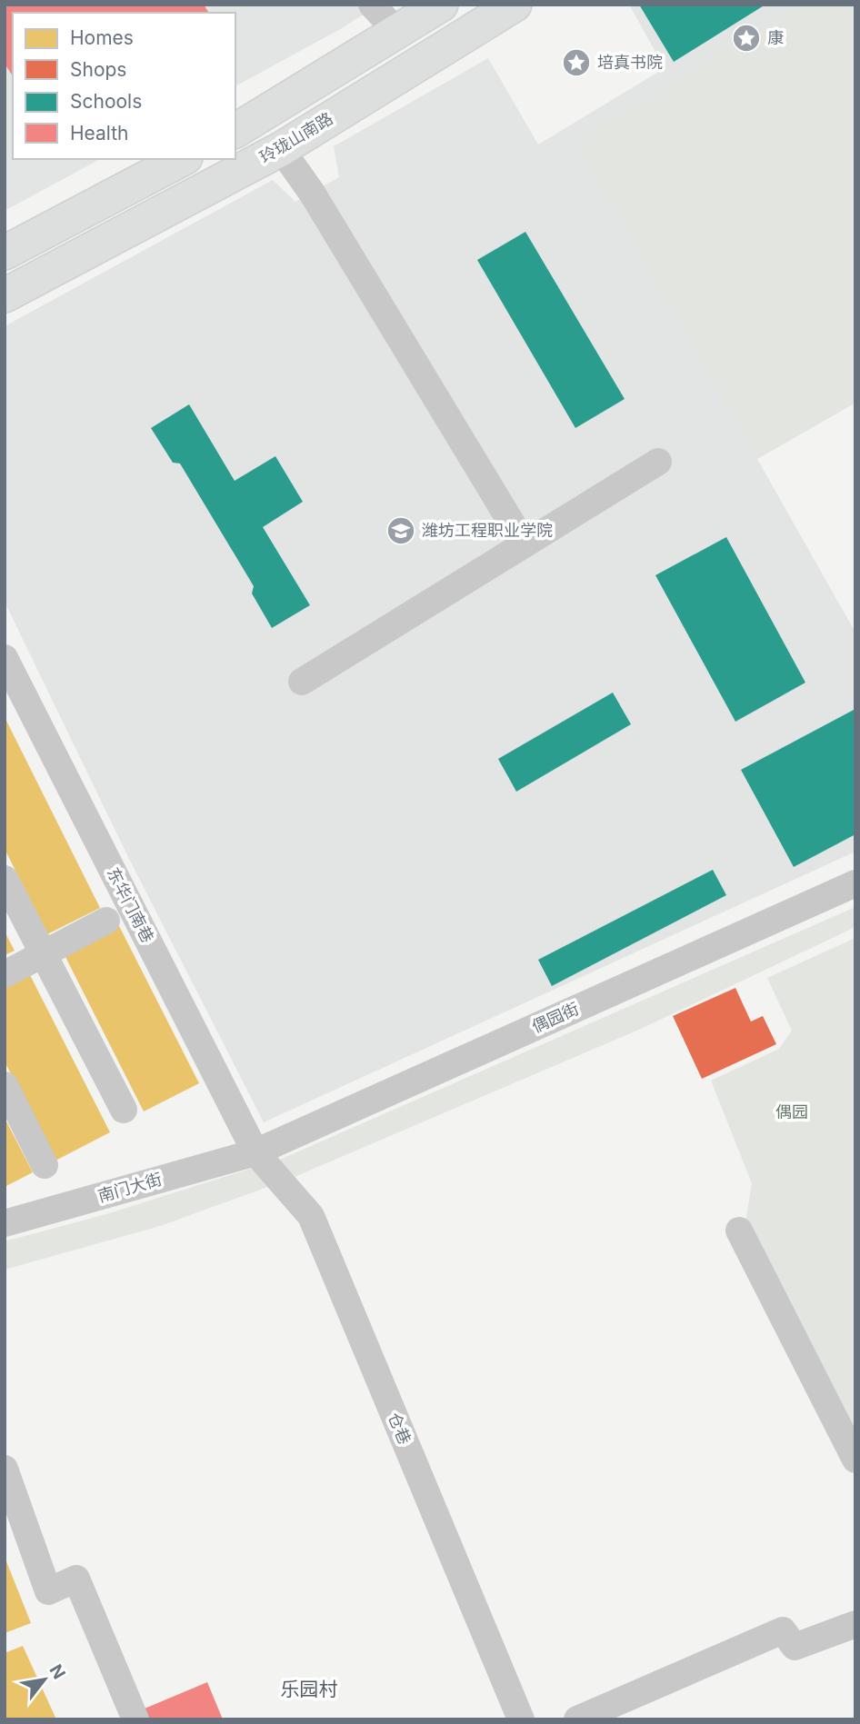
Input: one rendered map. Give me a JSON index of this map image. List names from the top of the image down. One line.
{"streets":{"main road":["玲珑山南路"],"street":["东华门南巷","偶园街","南门大街","仓巷"]},"crossings":[["东华门南巷","偶园街"],["东华门南巷","南门大街"],["东华门南巷","仓巷"],["偶园街","南门大街"],["偶园街","仓巷"],["南门大街","仓巷"]],"districts":["乐园村"],"parks":["偶园"],"places":{"place":["康","培真书院"],"school or university":["潍坊工程职业学院"]},"legend":["Homes","Shops","Schools","Health"],"north":"top right"}
